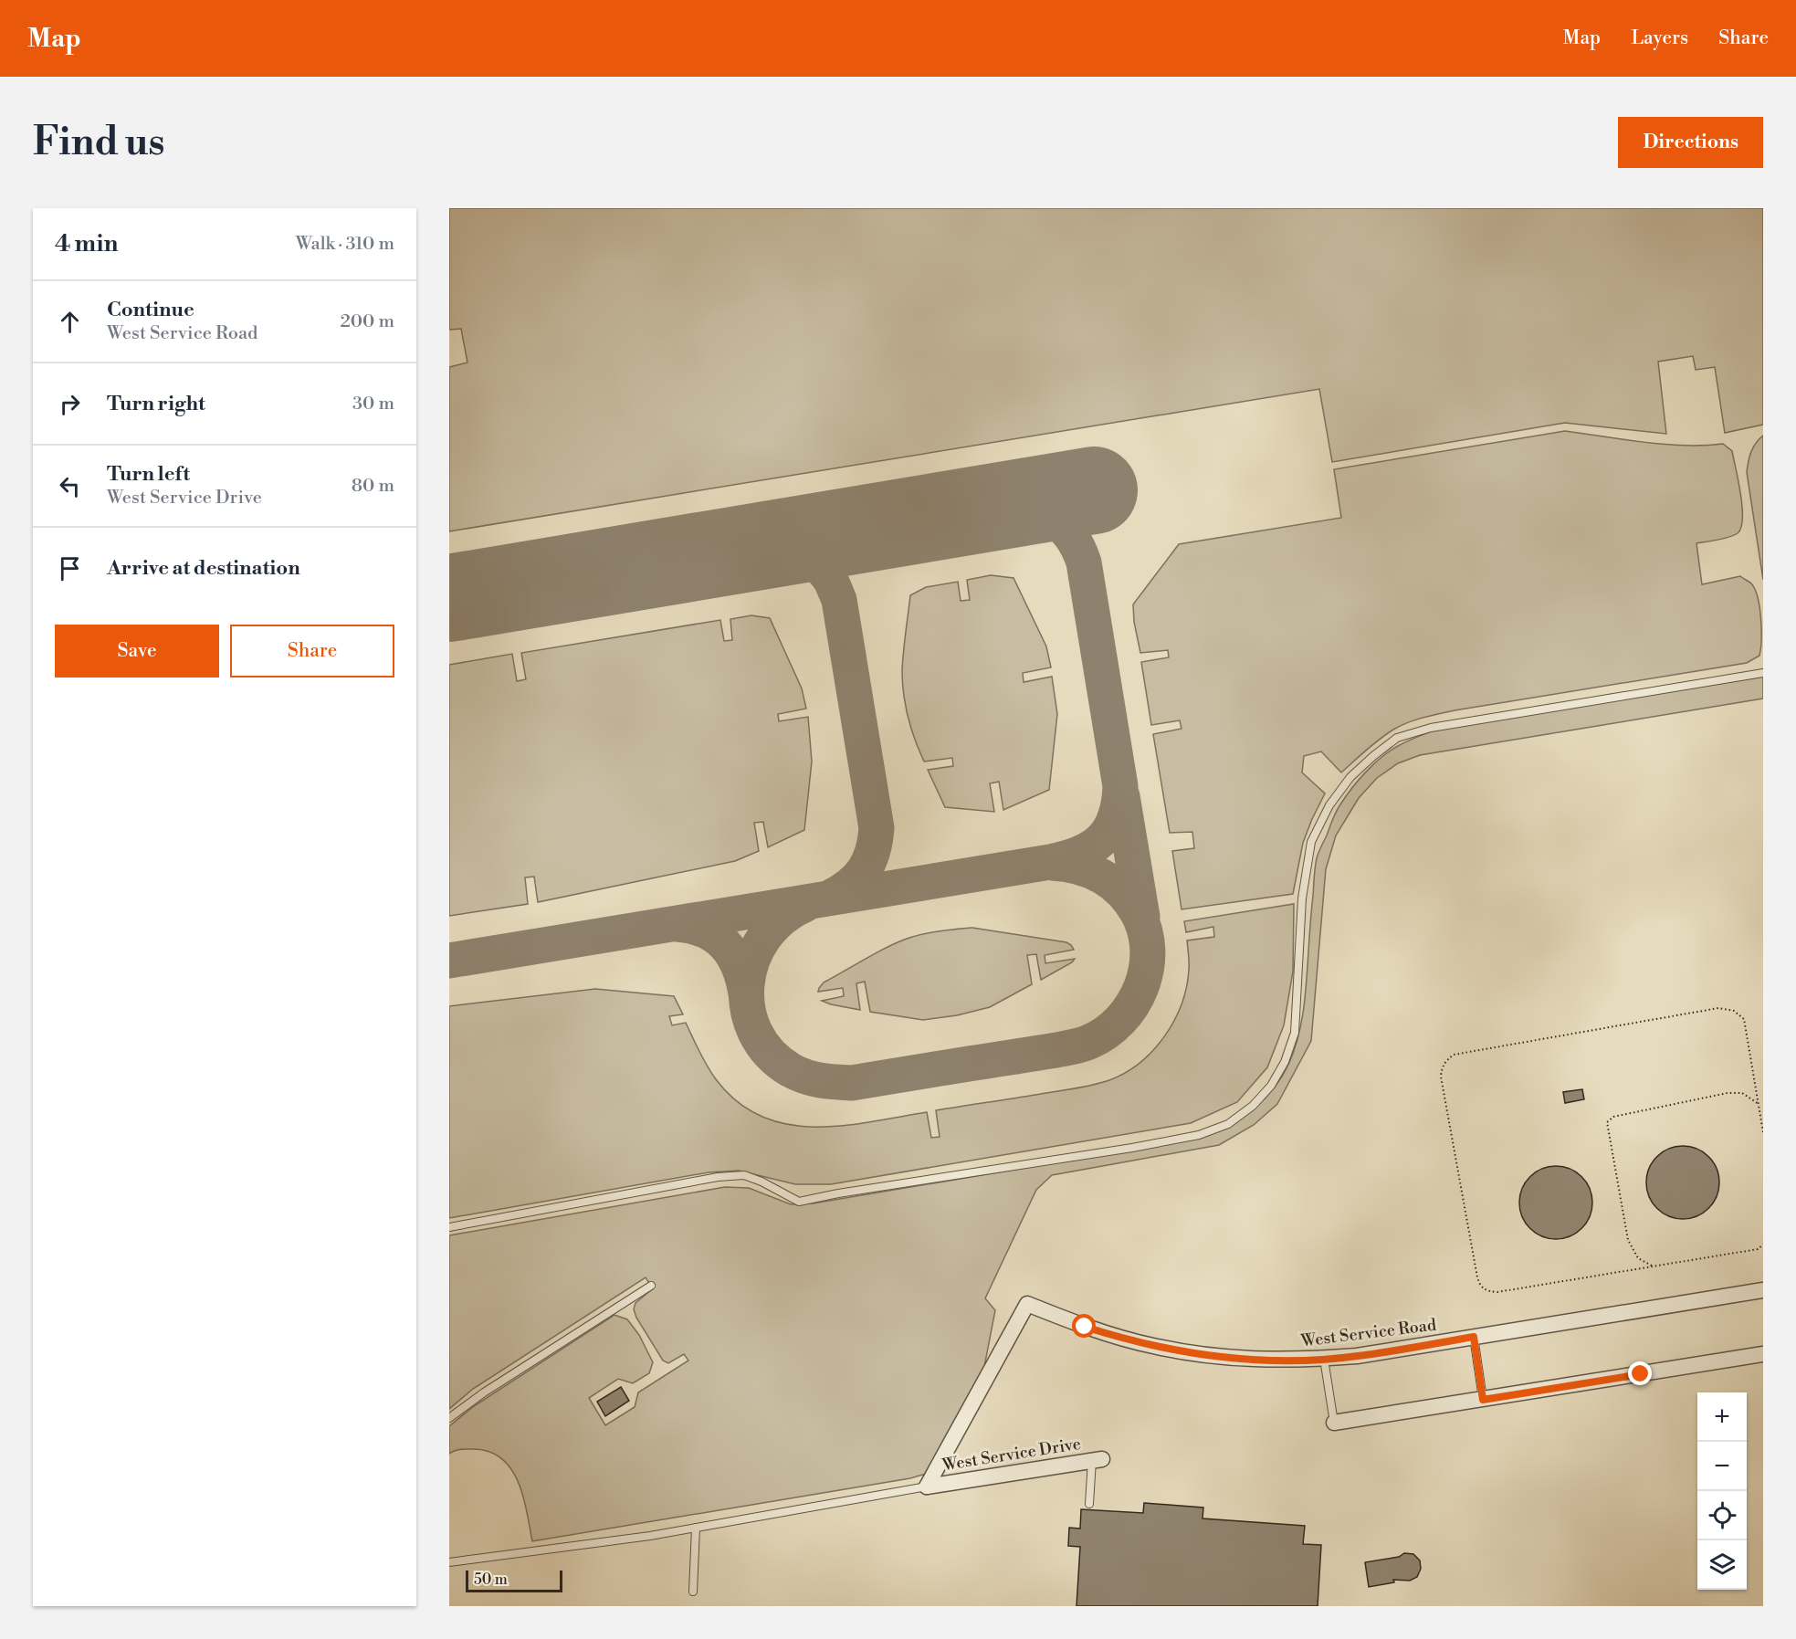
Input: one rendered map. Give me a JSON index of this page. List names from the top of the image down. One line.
{"streets":{"street":["West Service Road","West Service Drive"]},"crossings":[["West Service Road","West Service Drive"]],"scale_bar":"50 m","page":{"header":"Map","nav":["Map","Layers","Share"],"buttons":["Directions",["Save","Share"]],"title":"Find us","heading":["4 min","Walk · 310 m"],"list":[["Continue","West Service Road","200 m"],["Turn right","30 m"],["Turn left","West Service Drive","80 m"],"Arrive at destination"],"map_buttons":["+","−"],"scale":"50 m"}}
